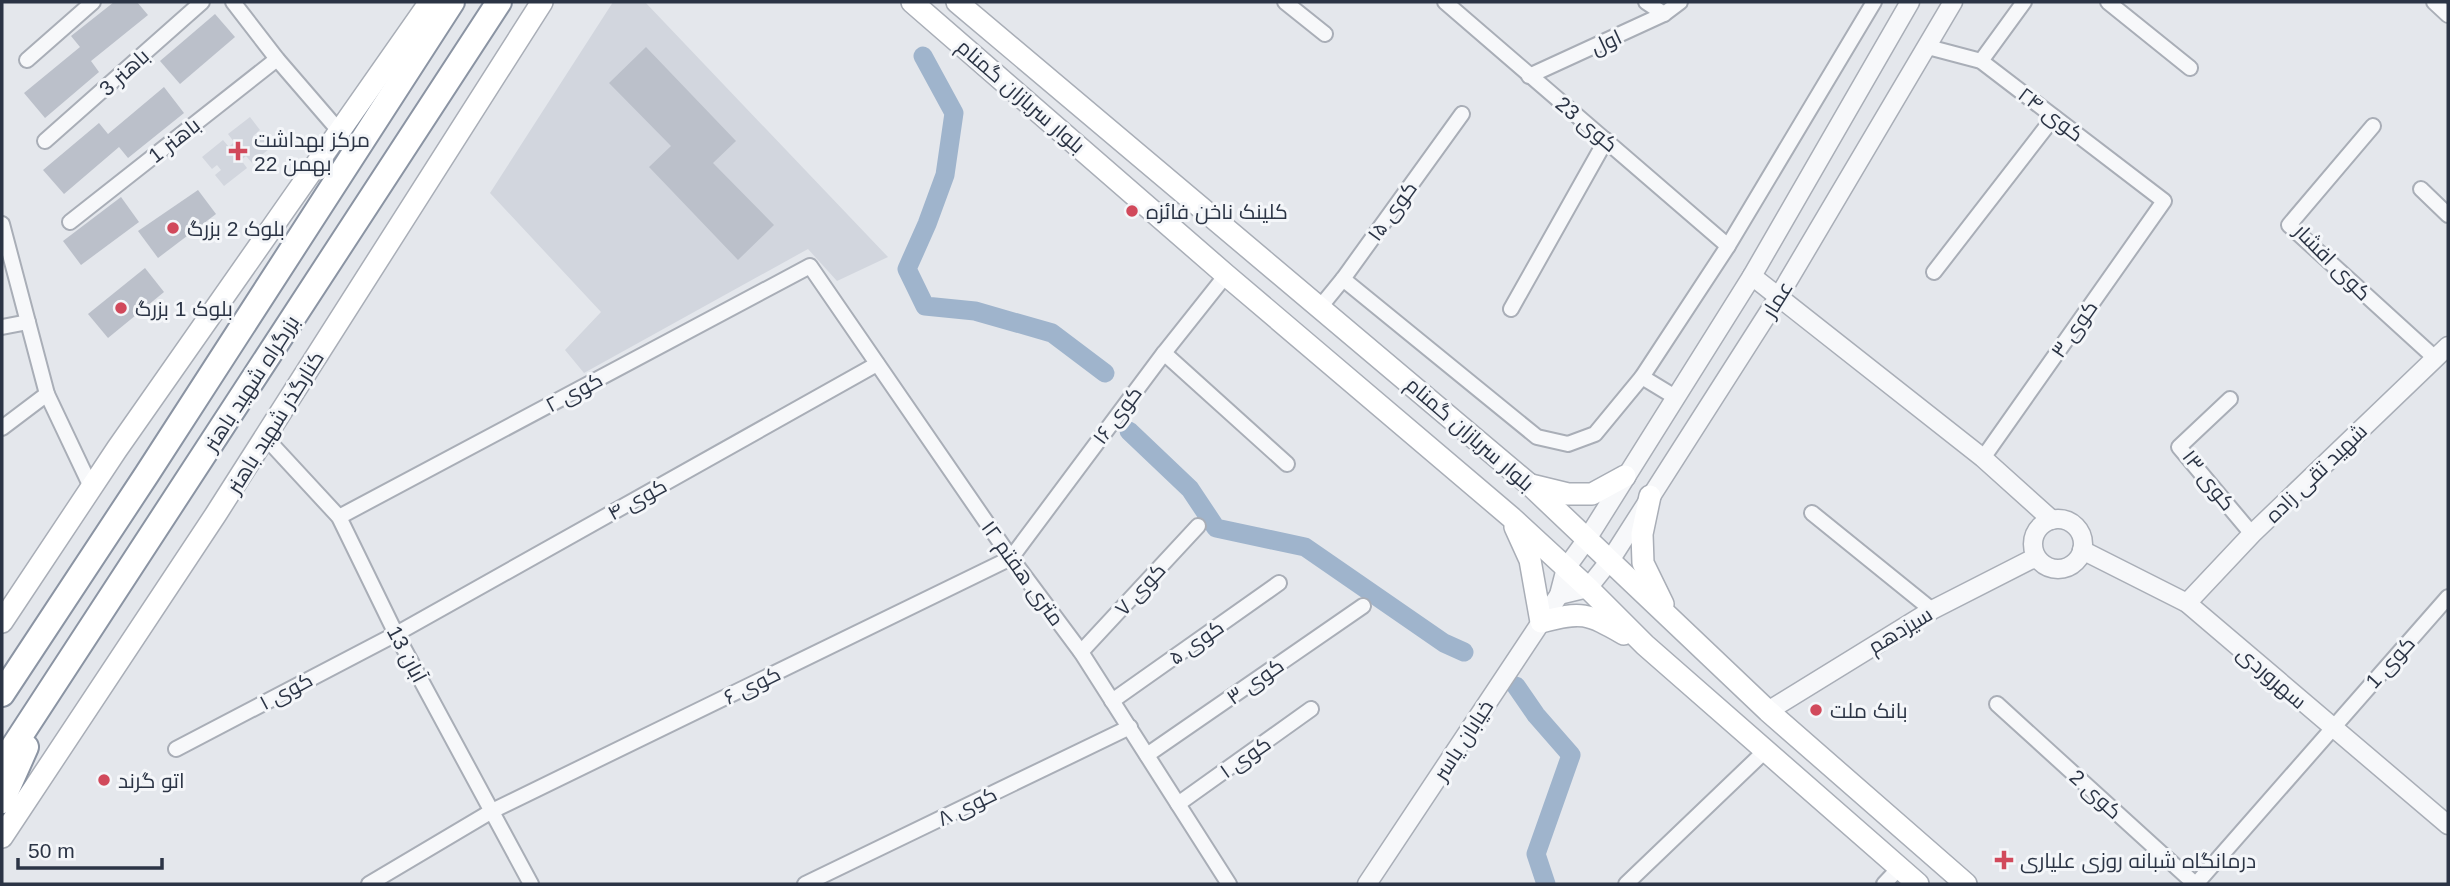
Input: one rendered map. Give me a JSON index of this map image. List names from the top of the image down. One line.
{"streets":{"highway":["بزرگراه شهید باهنر"],"main road":["بلوار سربازان گمنام","کنارگذر شهید باهنر"],"street":["اول","باهنر 3","کوی ۲۴","کوی 23","باهنر 1","کوی ۱۵","کوی افشار","عمار","کوی ۳","کوی ۲","کوی ۱۶","شهید تقی زاده","کوی ۱۳","کوی ۴","۱۲ متری هفتم","کوی ۷","سیزدهم","کوی ۵","13 آبان","کوی 1","سهروردی","کوی ۶","کوی ۱","خیابان یاسر","کوی 2","کوی ۸"]},"crossings":[["اول","کوی 23"],["بلوار سربازان گمنام","کوی ۱۵"],["بلوار سربازان گمنام","عمار"],["بلوار سربازان گمنام","کوی ۱۶"],["بلوار سربازان گمنام","سیزدهم"],["بلوار سربازان گمنام","خیابان یاسر"],["کوی ۲۴","عمار"],["کوی ۲۴","کوی ۳"],["کوی افشار","شهید تقی زاده"],["عمار","خیابان یاسر"],["کوی ۳","۱۲ متری هفتم"],["کوی ۲","۱۲ متری هفتم"],["کوی ۲","13 آبان"],["کوی ۱۶","۱۲ متری هفتم"],["کوی ۱۶","کوی ۶"],["کنارگذر شهید باهنر","13 آبان"],["شهید تقی زاده","کوی ۱۳"],["شهید تقی زاده","سهروردی"],["کوی ۴","۱۲ متری هفتم"],["کوی ۴","13 آبان"],["کوی ۴","کوی ۱"],["۱۲ متری هفتم","کوی ۷"],["۱۲ متری هفتم","کوی ۵"],["۱۲ متری هفتم","کوی ۶"],["۱۲ متری هفتم","کوی ۱"],["۱۲ متری هفتم","کوی ۸"],["سیزدهم","سهروردی"],["13 آبان","کوی ۶"],["13 آبان","کوی ۱"],["کوی 1","سهروردی"],["کوی 1","کوی 2"],["سهروردی","کوی 2"]],"places":{"health":["مرکز بهداشت 22 بهمن","درمانگاه شبانه روزی علیاری"],"other":["کلینک ناخن فائزه","بلوک 2 بزرگ","بلوک 1 بزرگ","بانک ملت","اتو گرند"]},"scale_bar":"50 m"}
